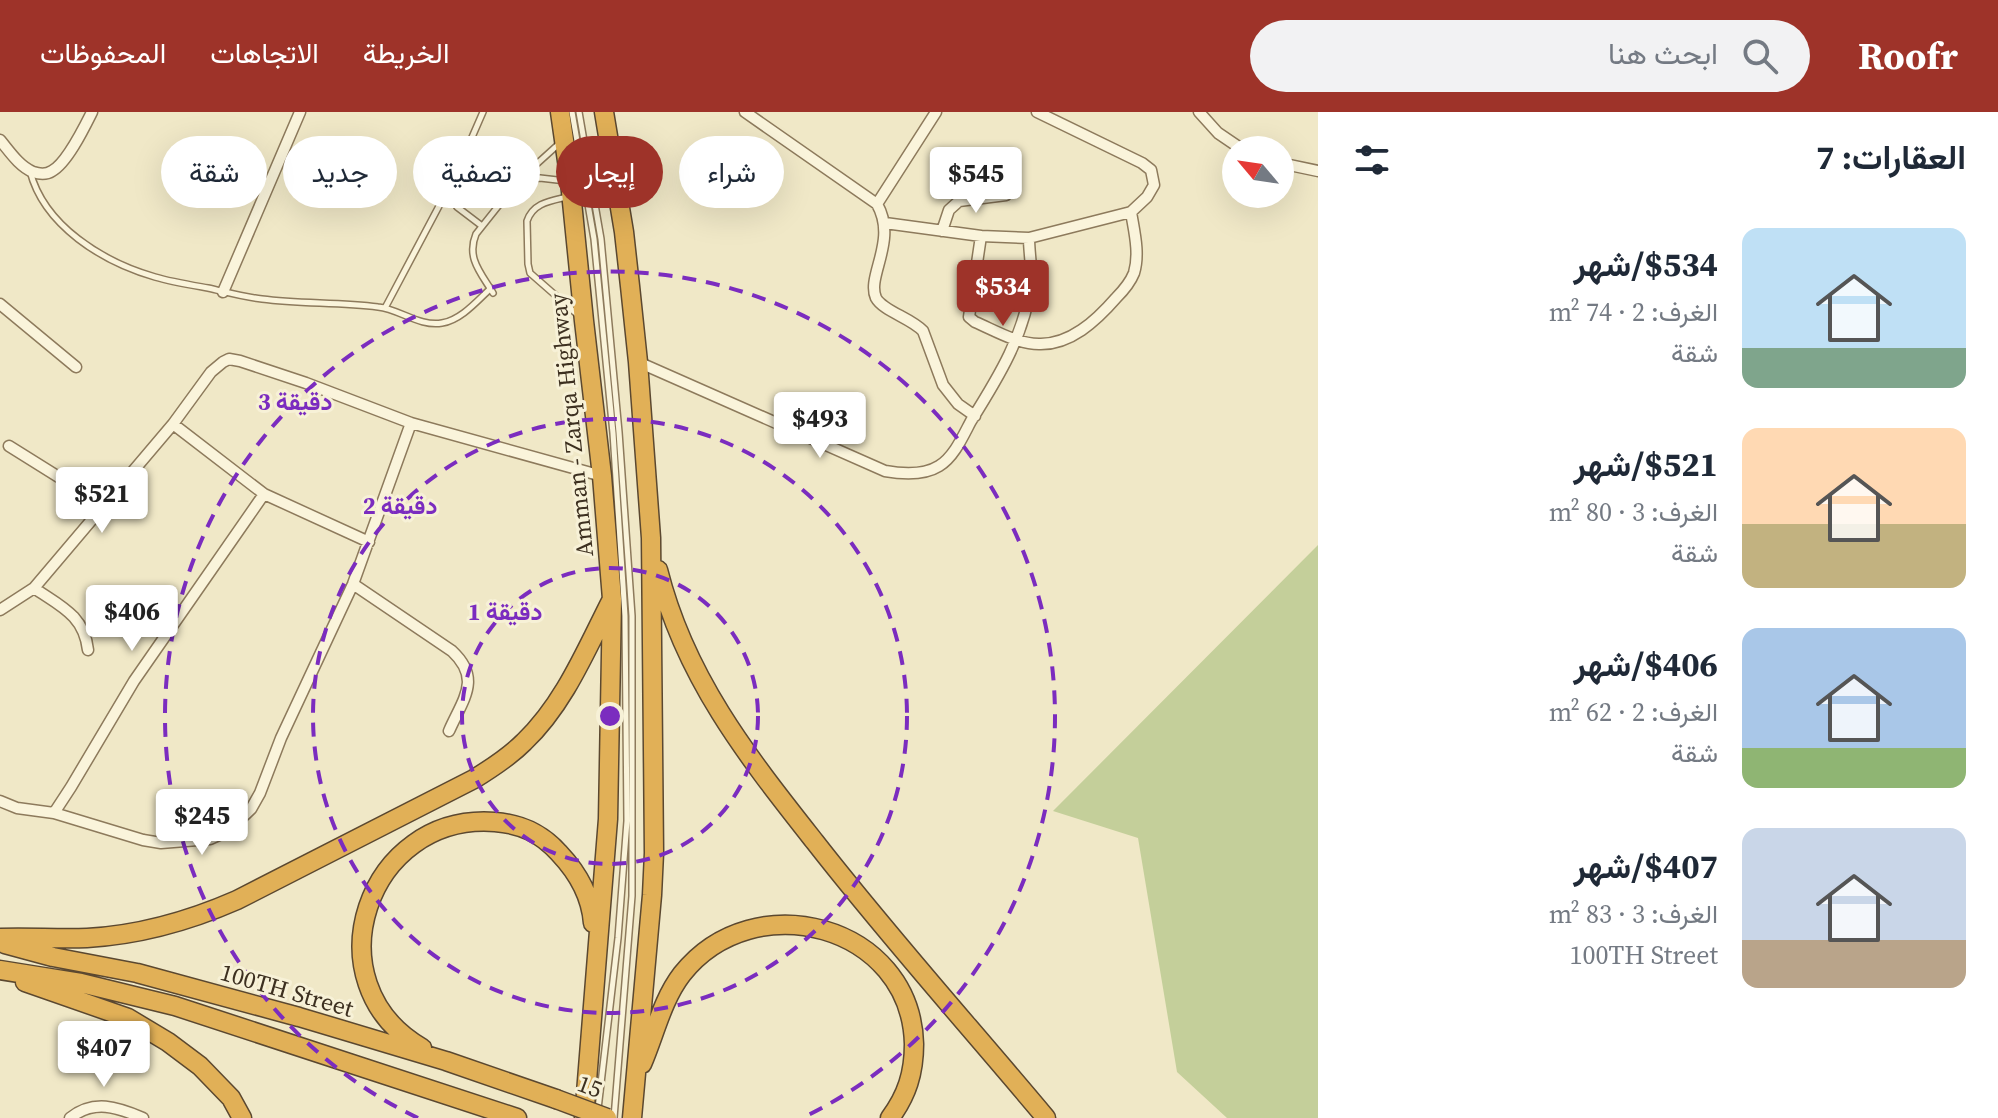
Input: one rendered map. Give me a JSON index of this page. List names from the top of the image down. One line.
{"streets":{"highway":["Amman - Zarqa Highway","100TH Street","15"]},"crossings":[["100TH Street","15"]],"north":"top left","page":{"header":"Roofr","search":"ابحث هنا","nav":["الخريطة","الاتجاهات","المحفوظات"],"heading":"العقارات: 7","chip":["شراء","إيجار","تصفية","جديد","شقة"],"price":["$545","$534","$493","$521","$406","$245","$407"],"list":[{"name":"$534/شهر","note":"الغرف: 2 · 74 m² · شقة"},{"name":"$521/شهر","note":"الغرف: 3 · 80 m² · شقة"},{"name":"$406/شهر","note":"الغرف: 2 · 62 m² · شقة"},{"name":"$407/شهر","note":"الغرف: 3 · 83 m² · 100TH Street"}]},"rings":["3 دقيقة","2 دقيقة","1 دقيقة"]}
